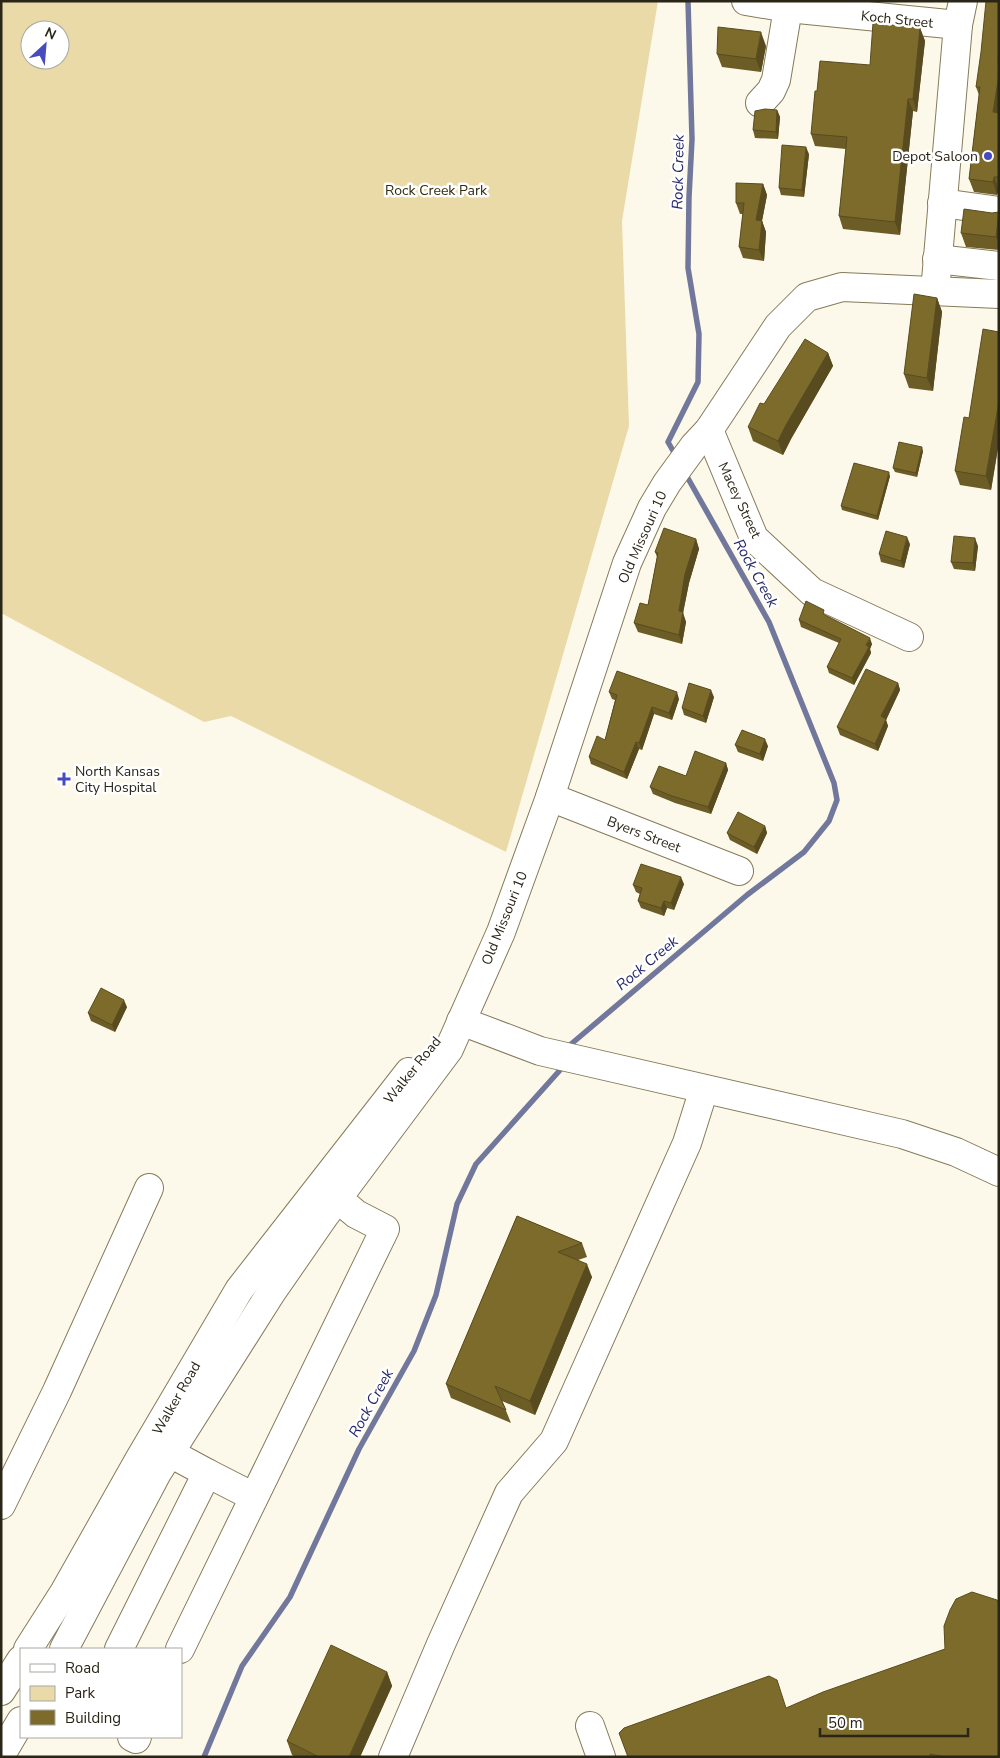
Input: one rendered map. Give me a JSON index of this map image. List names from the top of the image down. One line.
{"streets":{"street":["Koch Street","Macey Street","Old Missouri 10","Byers Street","Walker Road"]},"crossings":[["Macey Street","Old Missouri 10"],["Old Missouri 10","Byers Street"],["Old Missouri 10","Walker Road"]],"water":["Rock Creek"],"parks":["Rock Creek Park"],"places":{"other":["Depot Saloon"],"health":["North Kansas City Hospital"]},"legend":["Road","Park","Building"],"scale_bar":"50 m","north":"top right"}
